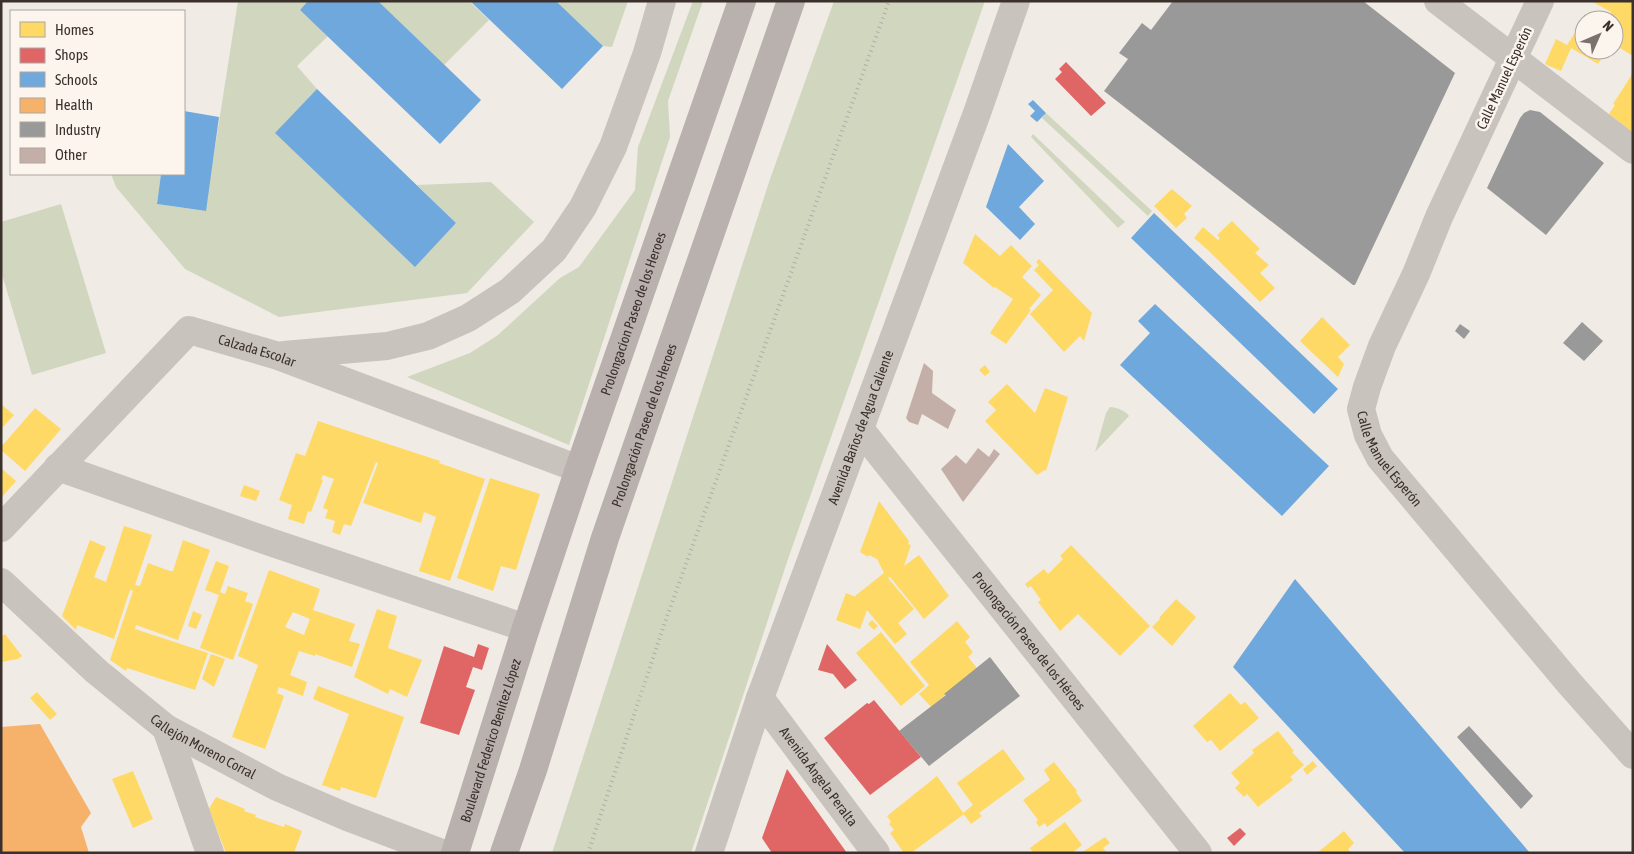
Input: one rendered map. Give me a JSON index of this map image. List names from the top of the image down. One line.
{"streets":{"main road":["Prolongacion Paseo de los Heroes","Prolongación Paseo de los Heroes","Boulevard Federico Benítez López"],"street":["Calle Manuel Esperón","Calzada Escolar","Avenida Baños de Agua Caliente","Prolongación Paseo de los Héroes","Callejón Moreno Corral","Avenida Ángela Peralta"]},"crossings":[["Prolongacion Paseo de los Heroes","Calzada Escolar"],["Prolongacion Paseo de los Heroes","Boulevard Federico Benítez López"],["Avenida Baños de Agua Caliente","Prolongación Paseo de los Héroes"],["Avenida Baños de Agua Caliente","Avenida Ángela Peralta"]],"legend":["Homes","Shops","Schools","Health","Industry","Other"],"north":"top right"}
